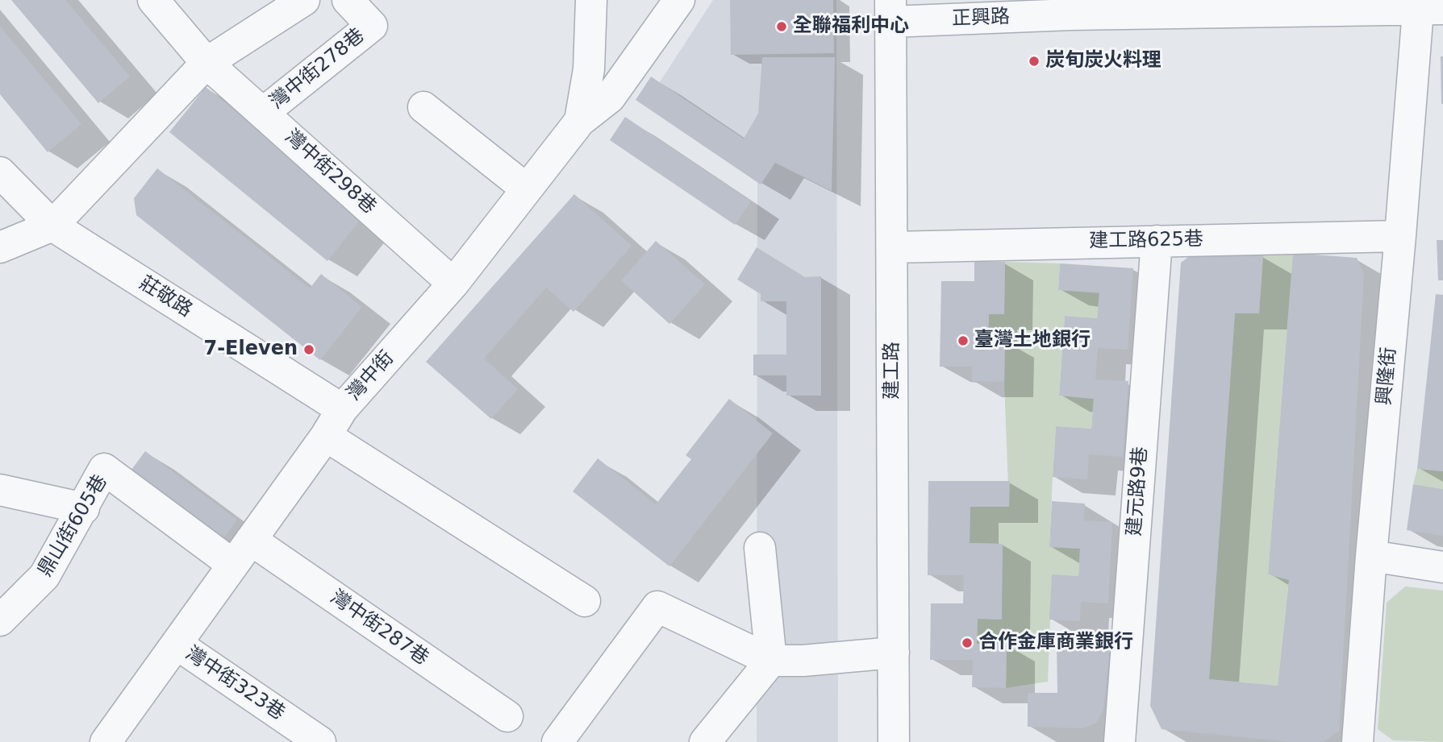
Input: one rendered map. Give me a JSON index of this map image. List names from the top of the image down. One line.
{"streets":{"street":["正興路","灣中街278巷","灣中街298巷","建工路625巷","莊敬路","建工路","灣中街","興隆街","建元路9巷","鼎山街605巷","灣中街287巷","灣中街323巷"]},"crossings":[["正興路","建工路"],["正興路","興隆街"],["灣中街278巷","灣中街298巷"],["灣中街298巷","灣中街"],["建工路625巷","建工路"],["建工路625巷","興隆街"],["建工路625巷","建元路9巷"],["莊敬路","灣中街"],["灣中街","鼎山街605巷"],["灣中街","灣中街287巷"],["灣中街","灣中街323巷"]],"places":["全聯福利中心","炭旬炭火料理","臺灣土地銀行","7-Eleven","合作金庫商業銀行"]}
